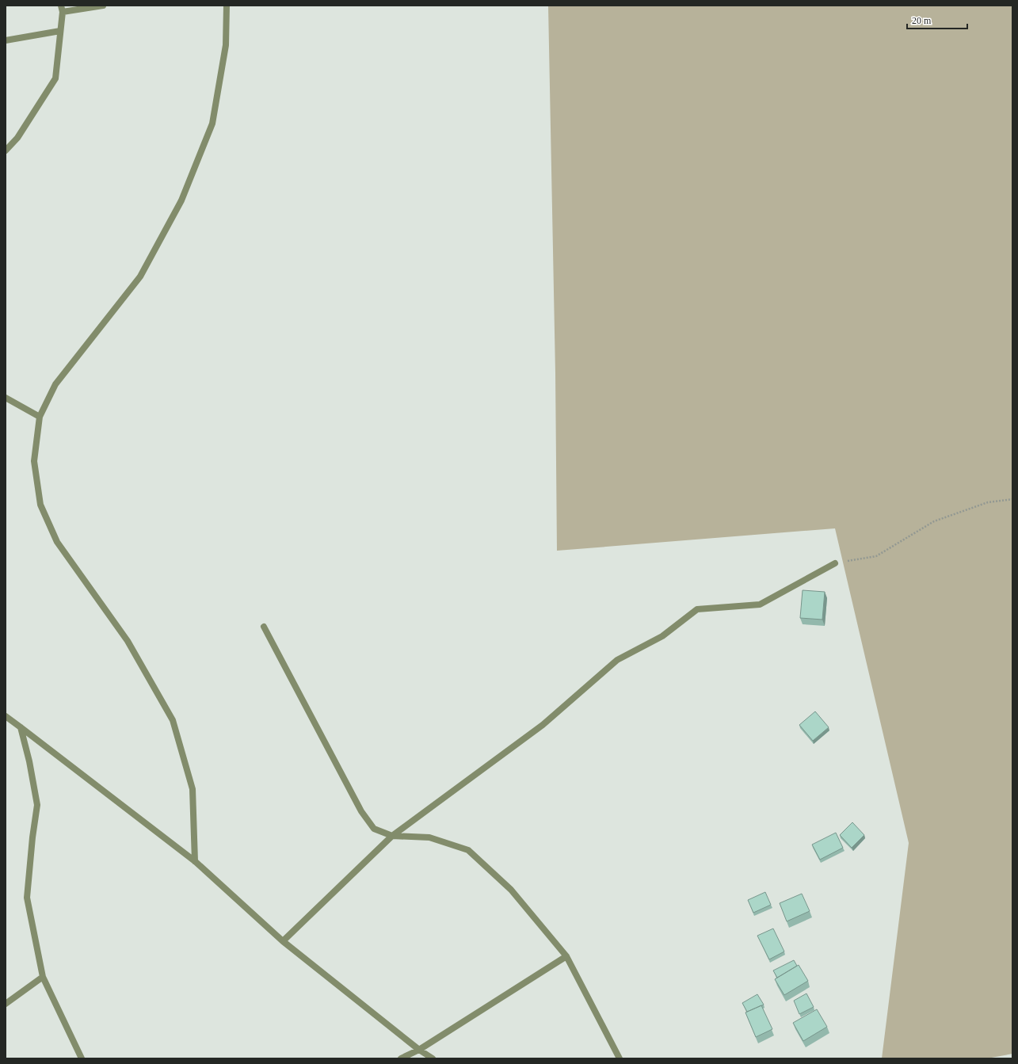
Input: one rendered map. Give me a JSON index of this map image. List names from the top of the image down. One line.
{"scale_bar":"20 m"}
